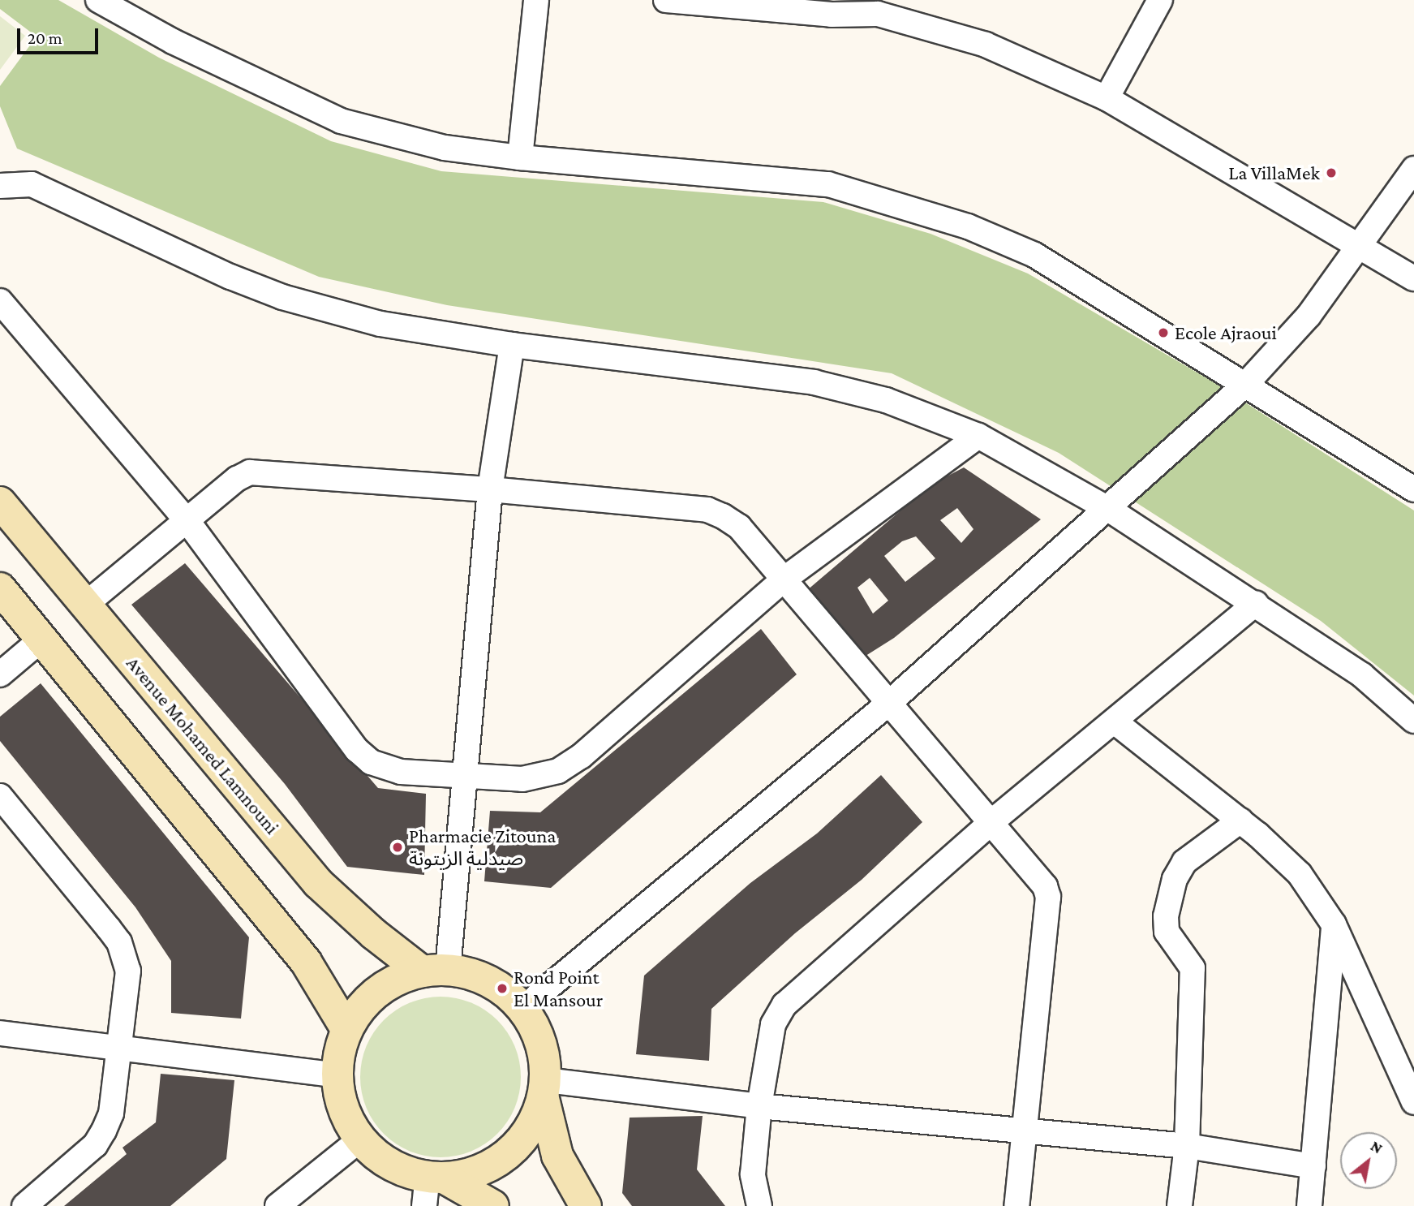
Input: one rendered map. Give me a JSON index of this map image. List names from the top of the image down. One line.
{"streets":{"street":["Avenue Mohamed Lamnouni"]},"places":["La VillaMek","Ecole Ajraoui","Pharmacie Zitouna صيدلية الزيتونة","Rond Point El Mansour"],"scale_bar":"20 m","north":"top right"}
